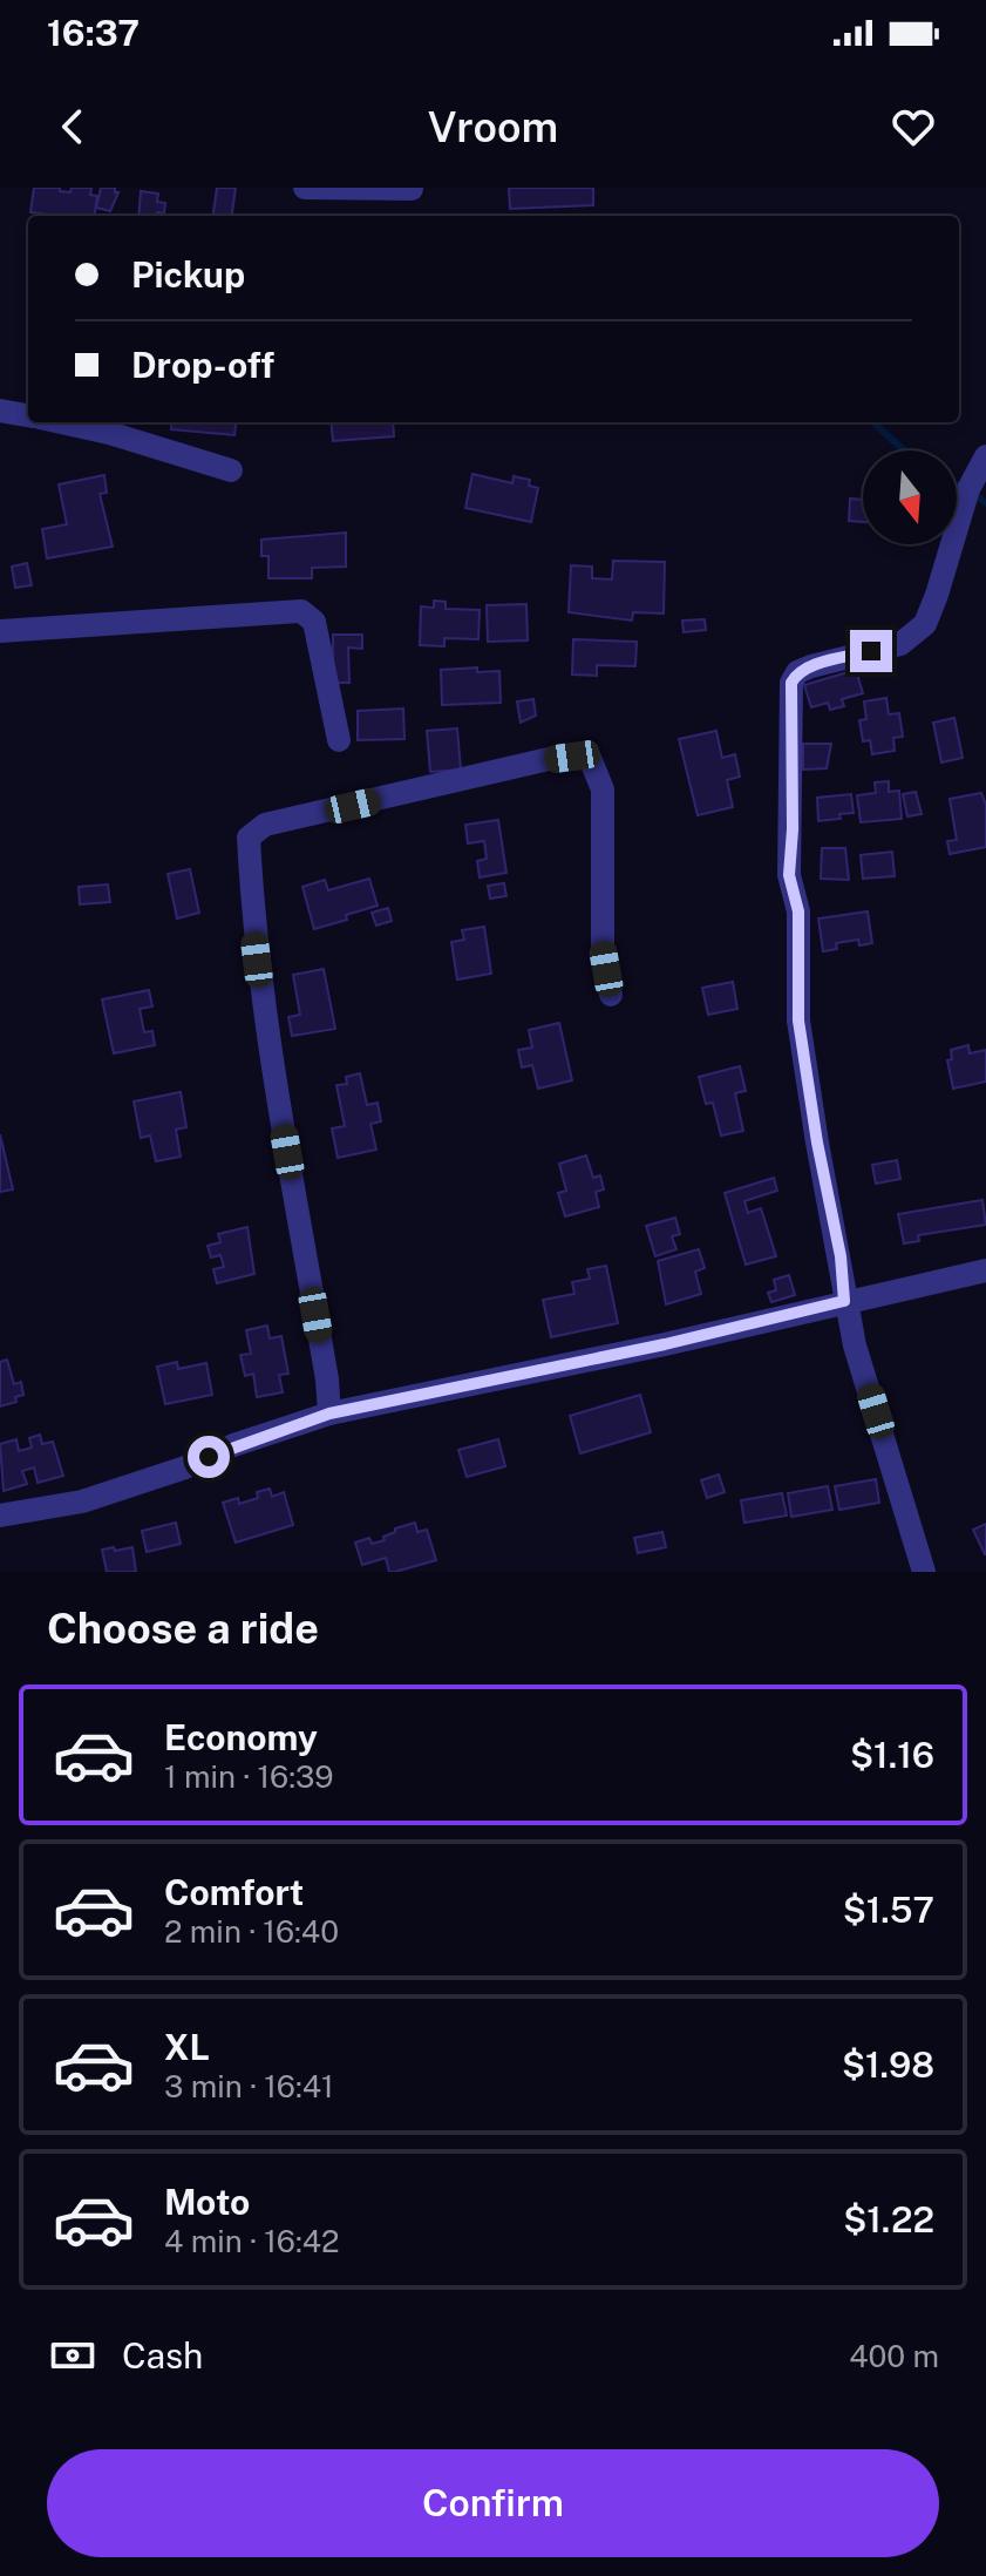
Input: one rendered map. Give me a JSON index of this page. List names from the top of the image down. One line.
{"north":"bottom","page":{"status":"16:37","header":"Vroom","banner":["Pickup","Drop-off"],"heading":"Choose a ride","list":[{"name":"Economy","note":"1 min · 16:39","value":"$1.16"},{"name":"Comfort","note":"2 min · 16:40","value":"$1.57"},{"name":"XL","note":"3 min · 16:41","value":"$1.98"},{"name":"Moto","note":"4 min · 16:42","value":"$1.22"}],"pay":["Cash","400 m"],"buttons":"Confirm"}}
